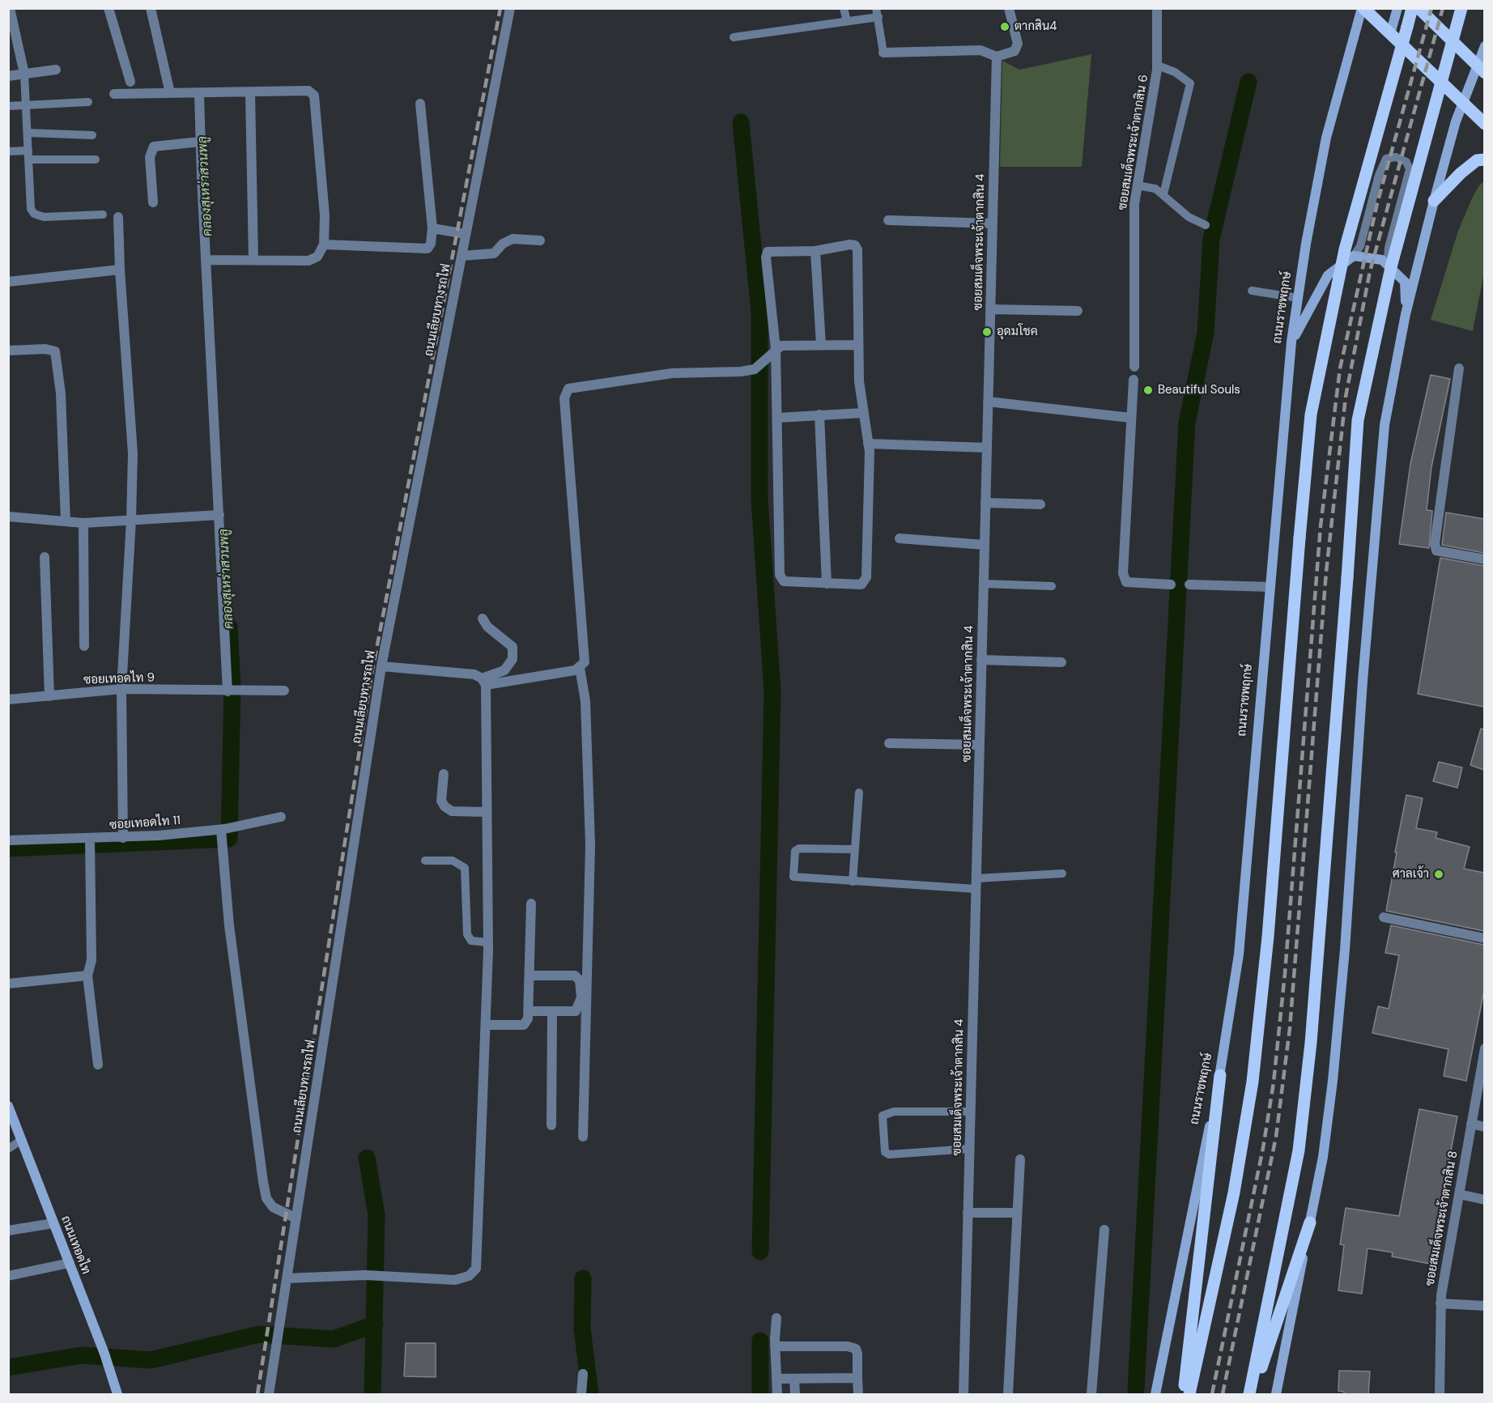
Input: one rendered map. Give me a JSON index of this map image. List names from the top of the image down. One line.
{"streets":{"main road":["ถนนราชพฤกษ์","ถนนเทอดไท"],"street":["ซอยสมเด็จพระเจ้าตากสิน 6","ซอยสมเด็จพระเจ้าตากสิน 4","ถนนเลียบทางรถไฟ","ซอยเทอดไท 9","ซอยเทอดไท 11","ซอยสมเด็จพระเจ้าตากสิน 8"]},"water":["คลองสุเหร่าสวนพลู"],"places":["ตากสิน4","อุดมโชค","Beautiful Souls","ศาลเจ้า"]}
